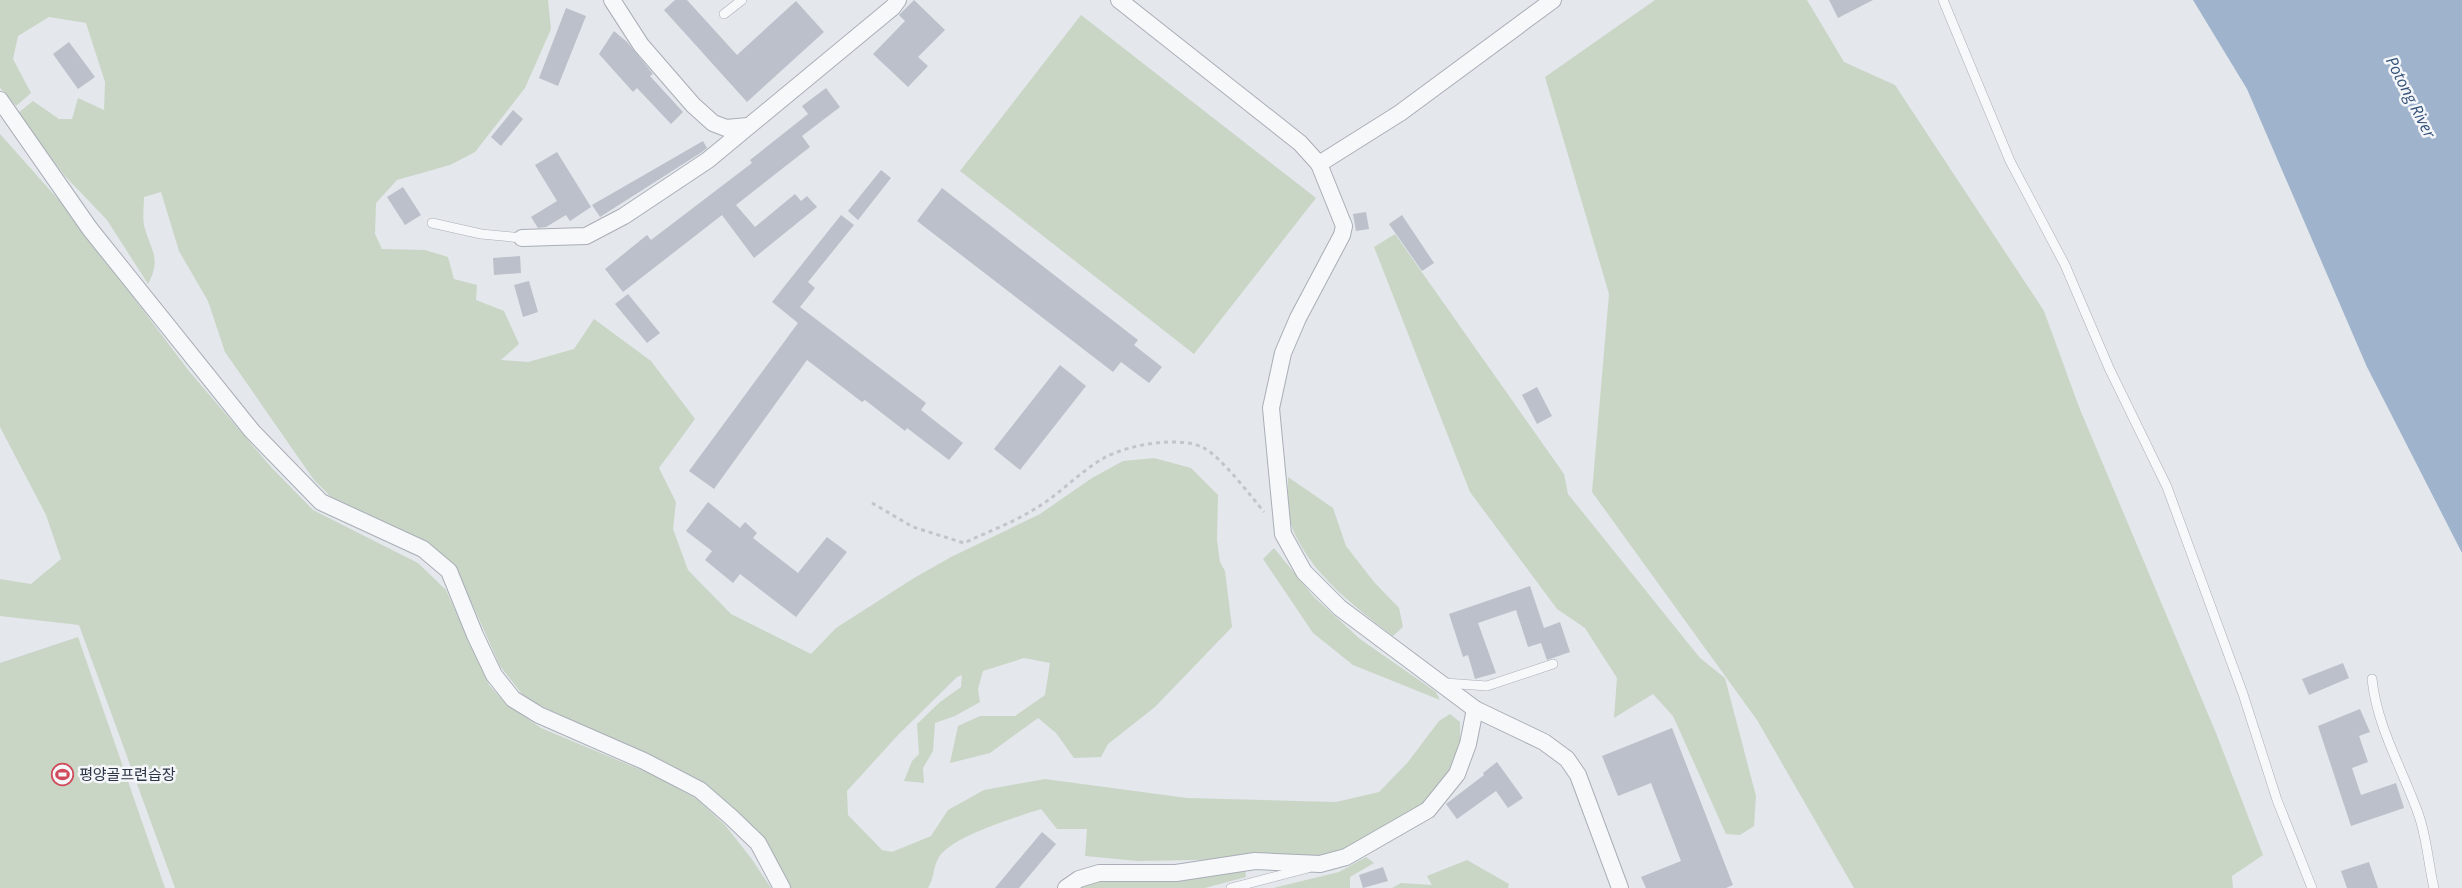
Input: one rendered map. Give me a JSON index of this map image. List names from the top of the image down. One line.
{"water":["Potong River"],"places":{"sports":["평양골프련습장"]}}
